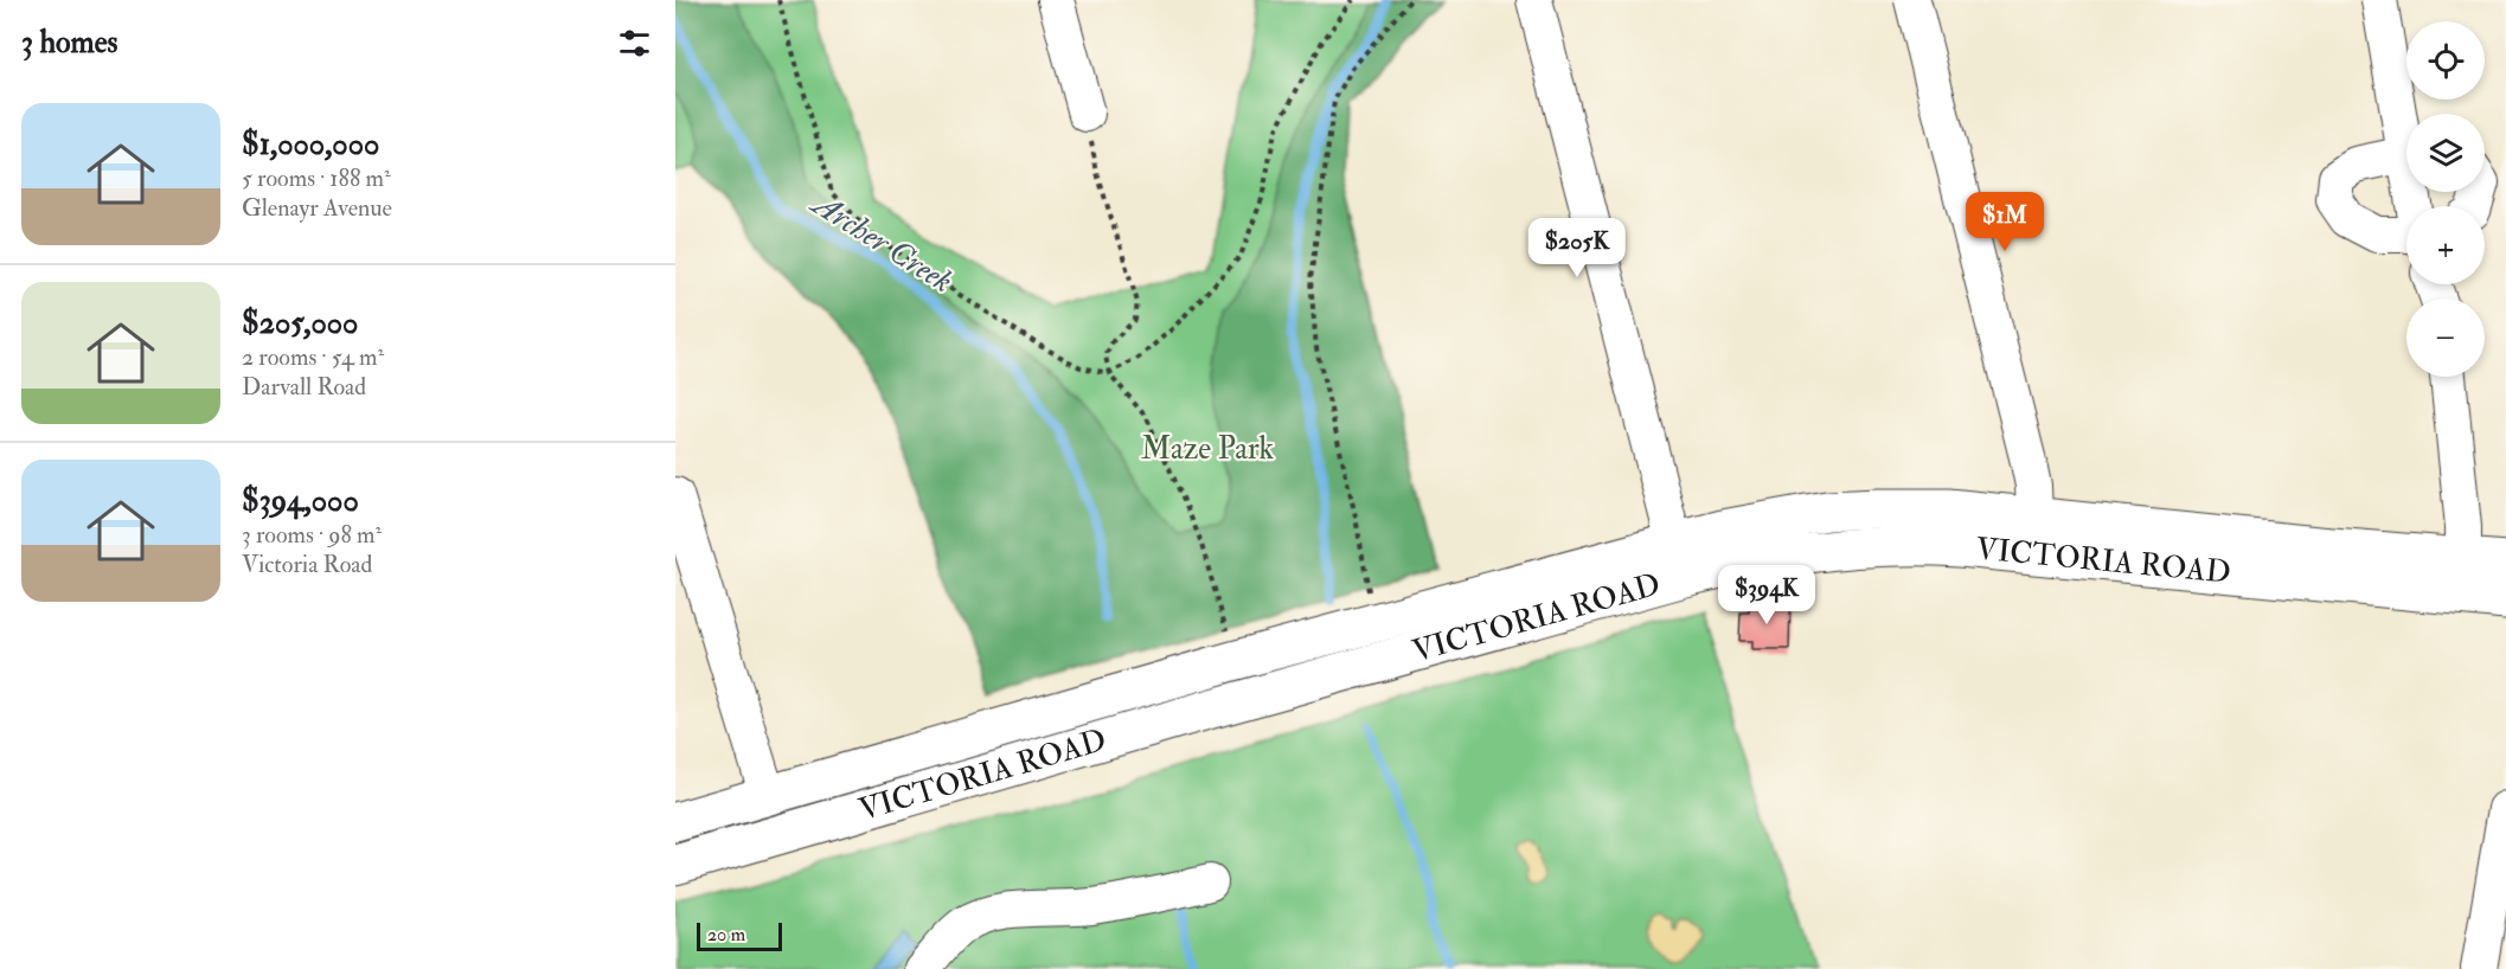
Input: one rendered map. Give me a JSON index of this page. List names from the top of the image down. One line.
{"streets":{"highway":["VICTORIA ROAD"]},"water":["Archer Creek"],"parks":["Maze Park"],"scale_bar":"20 m","page":{"heading":"3 homes","map_buttons":["+","−"],"list":[{"name":"$1,000,000","note":"5 rooms · 188 m² · Glenayr Avenue"},{"name":"$205,000","note":"2 rooms · 54 m² · Darvall Road"},{"name":"$394,000","note":"3 rooms · 98 m² · Victoria Road"}],"price":["$1M","$205K","$394K"],"scale":"20 m"}}
